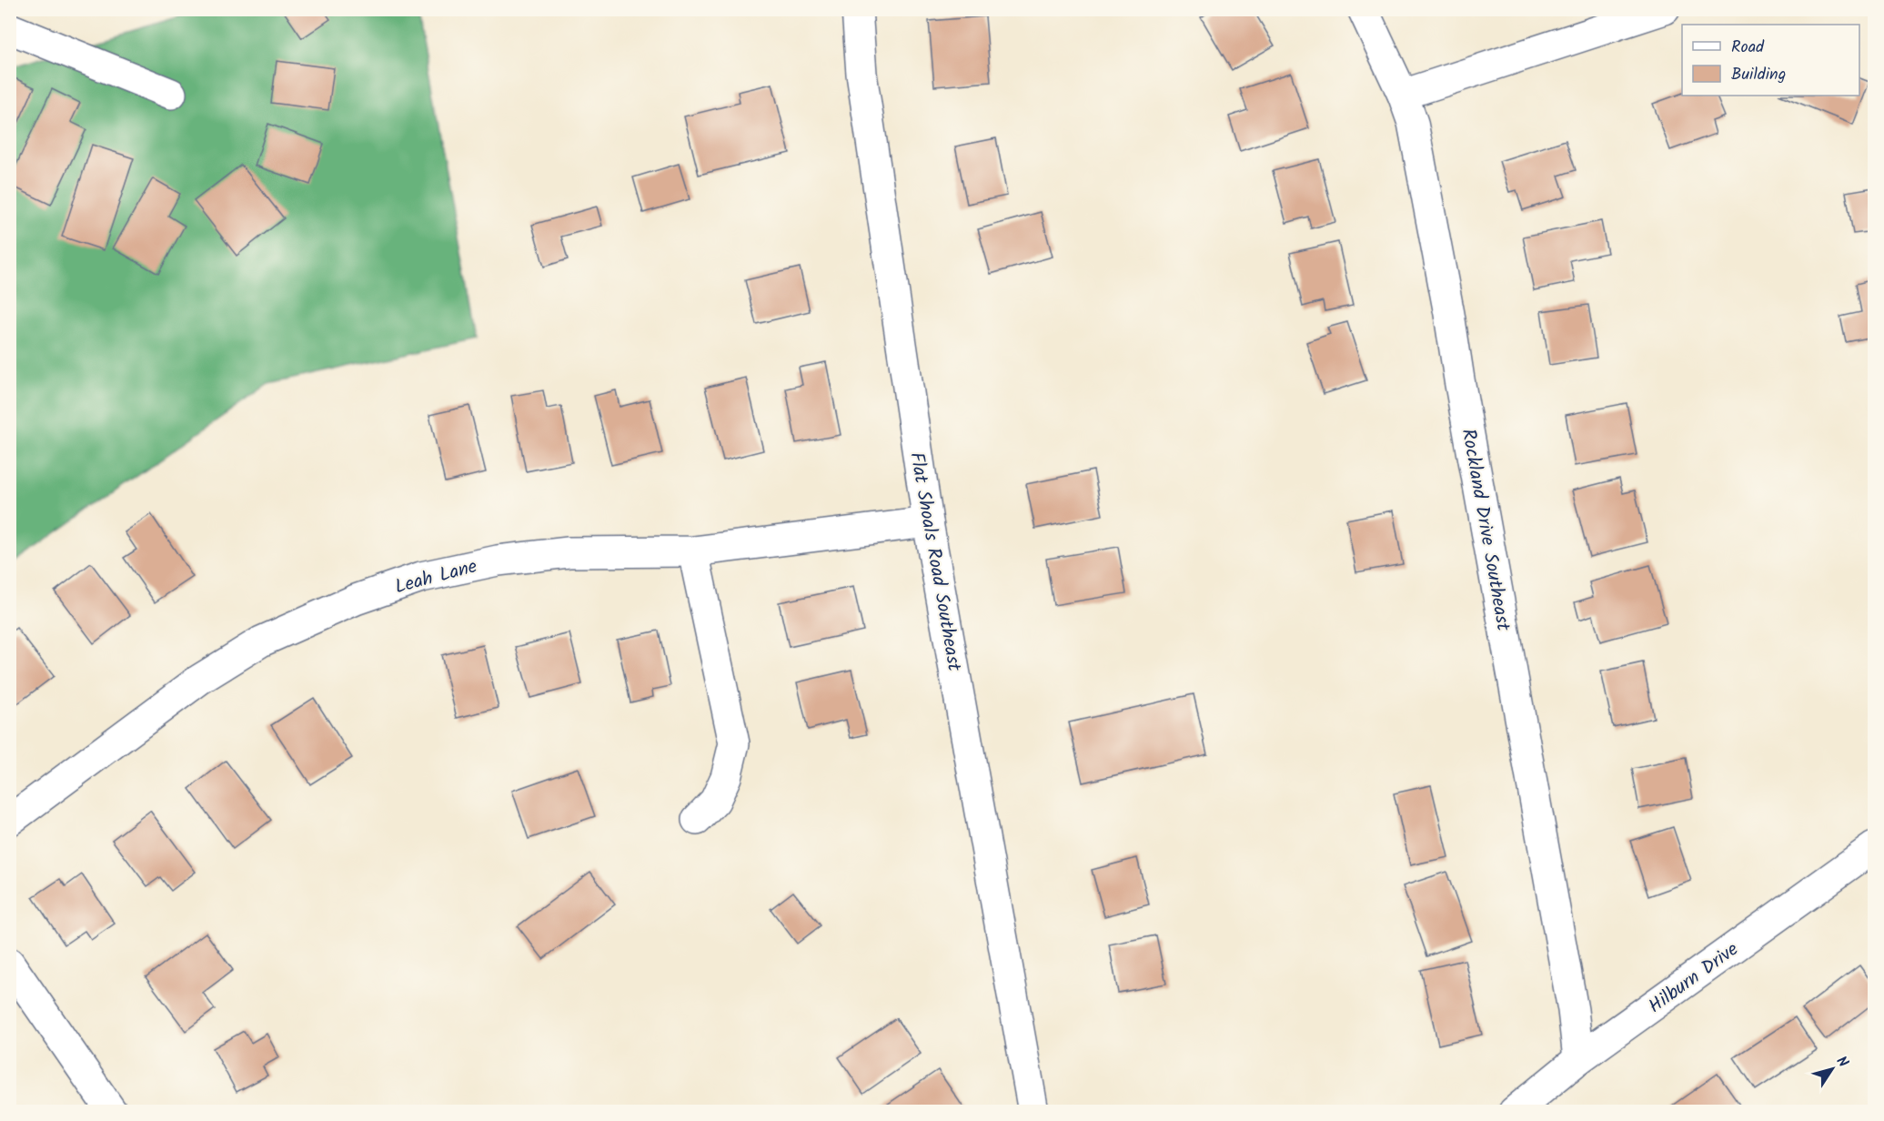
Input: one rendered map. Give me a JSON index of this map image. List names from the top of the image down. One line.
{"streets":{"street":["Rockland Drive Southeast","Flat Shoals Road Southeast","Leah Lane","Hilburn Drive"]},"crossings":[["Rockland Drive Southeast","Hilburn Drive"],["Flat Shoals Road Southeast","Leah Lane"]],"legend":["Road","Building"],"north":"top right"}
